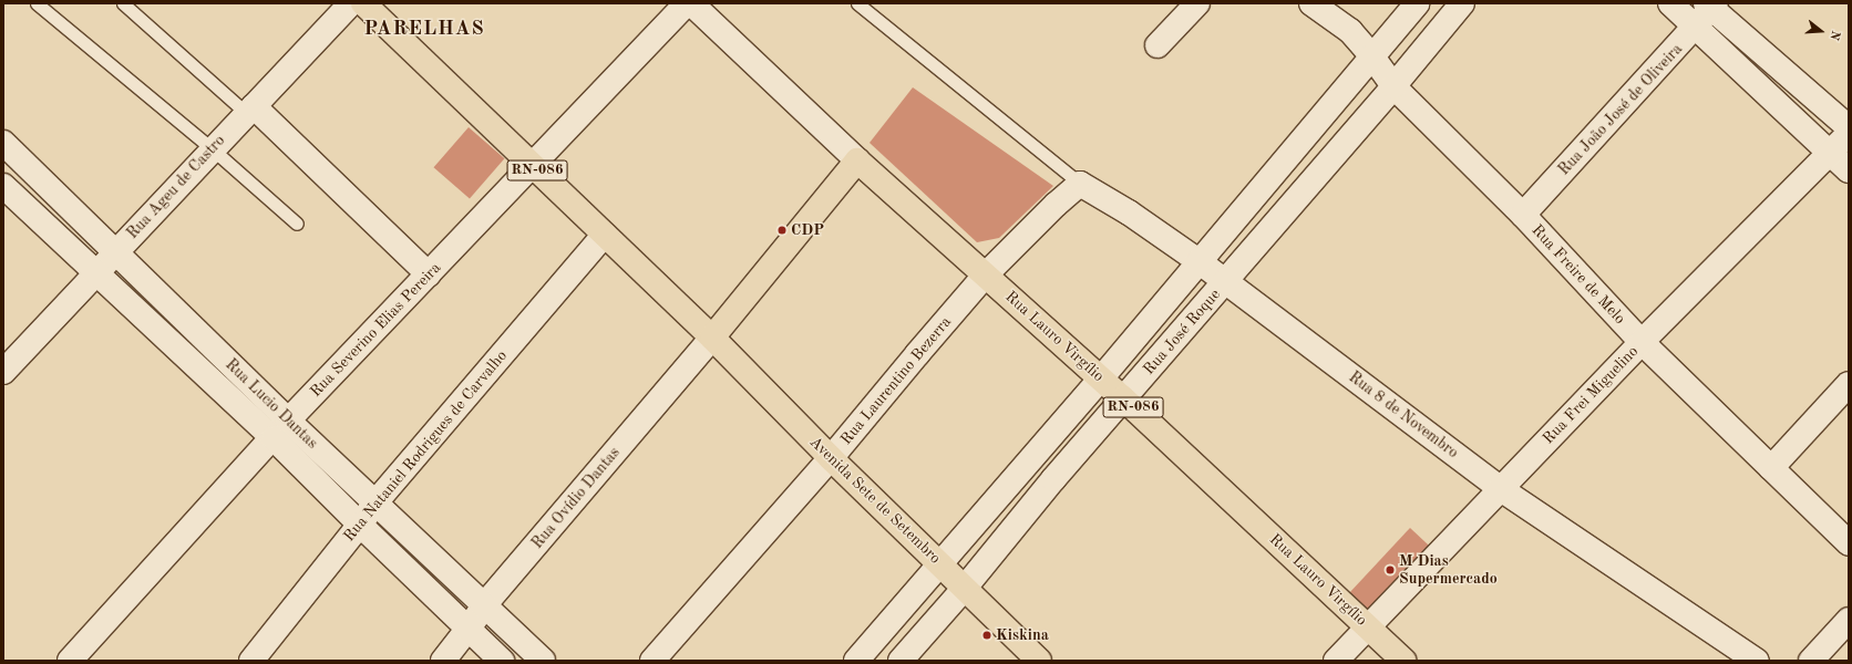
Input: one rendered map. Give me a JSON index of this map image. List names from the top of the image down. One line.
{"streets":{"main road":["RN-086","Rua Lauro Virgílio","Avenida Sete de Setembro"],"street":["Rua João José de Oliveira","Rua Ageu de Castro","Rua Freire de Melo","Rua Severino Elias Pereira","Rua José Roque","Rua Laurentino Bezerra","Rua Frei Miguelino","Rua Lucio Dantas","Rua 8 de Novembro","Rua Nataniel Rodrigues de Carvalho","Rua Ovídio Dantas"]},"crossings":[["Rua João José de Oliveira","Rua Freire de Melo"],["RN-086","Rua Severino Elias Pereira"],["RN-086","Rua Nataniel Rodrigues de Carvalho"],["RN-086","Rua Ovídio Dantas"],["RN-086","Avenida Sete de Setembro"],["Rua Ageu de Castro","Rua Lucio Dantas"],["Rua Freire de Melo","Rua José Roque"],["Rua Freire de Melo","Rua Frei Miguelino"],["Rua Severino Elias Pereira","Rua Lucio Dantas"],["Rua José Roque","Rua Lauro Virgílio"],["Rua José Roque","Rua 8 de Novembro"],["Rua José Roque","Avenida Sete de Setembro"],["Rua Lauro Virgílio","Rua Laurentino Bezerra"],["Rua Lauro Virgílio","Rua Frei Miguelino"],["Rua Laurentino Bezerra","Rua 8 de Novembro"],["Rua Laurentino Bezerra","Avenida Sete de Setembro"],["Rua Frei Miguelino","Rua 8 de Novembro"],["Rua Lucio Dantas","Rua Nataniel Rodrigues de Carvalho"],["Rua Lucio Dantas","Rua Ovídio Dantas"],["Rua Ovídio Dantas","Avenida Sete de Setembro"]],"districts":["PARELHAS"],"places":["CDP","M Dias Supermercado","Kiskina"],"north":"right"}
